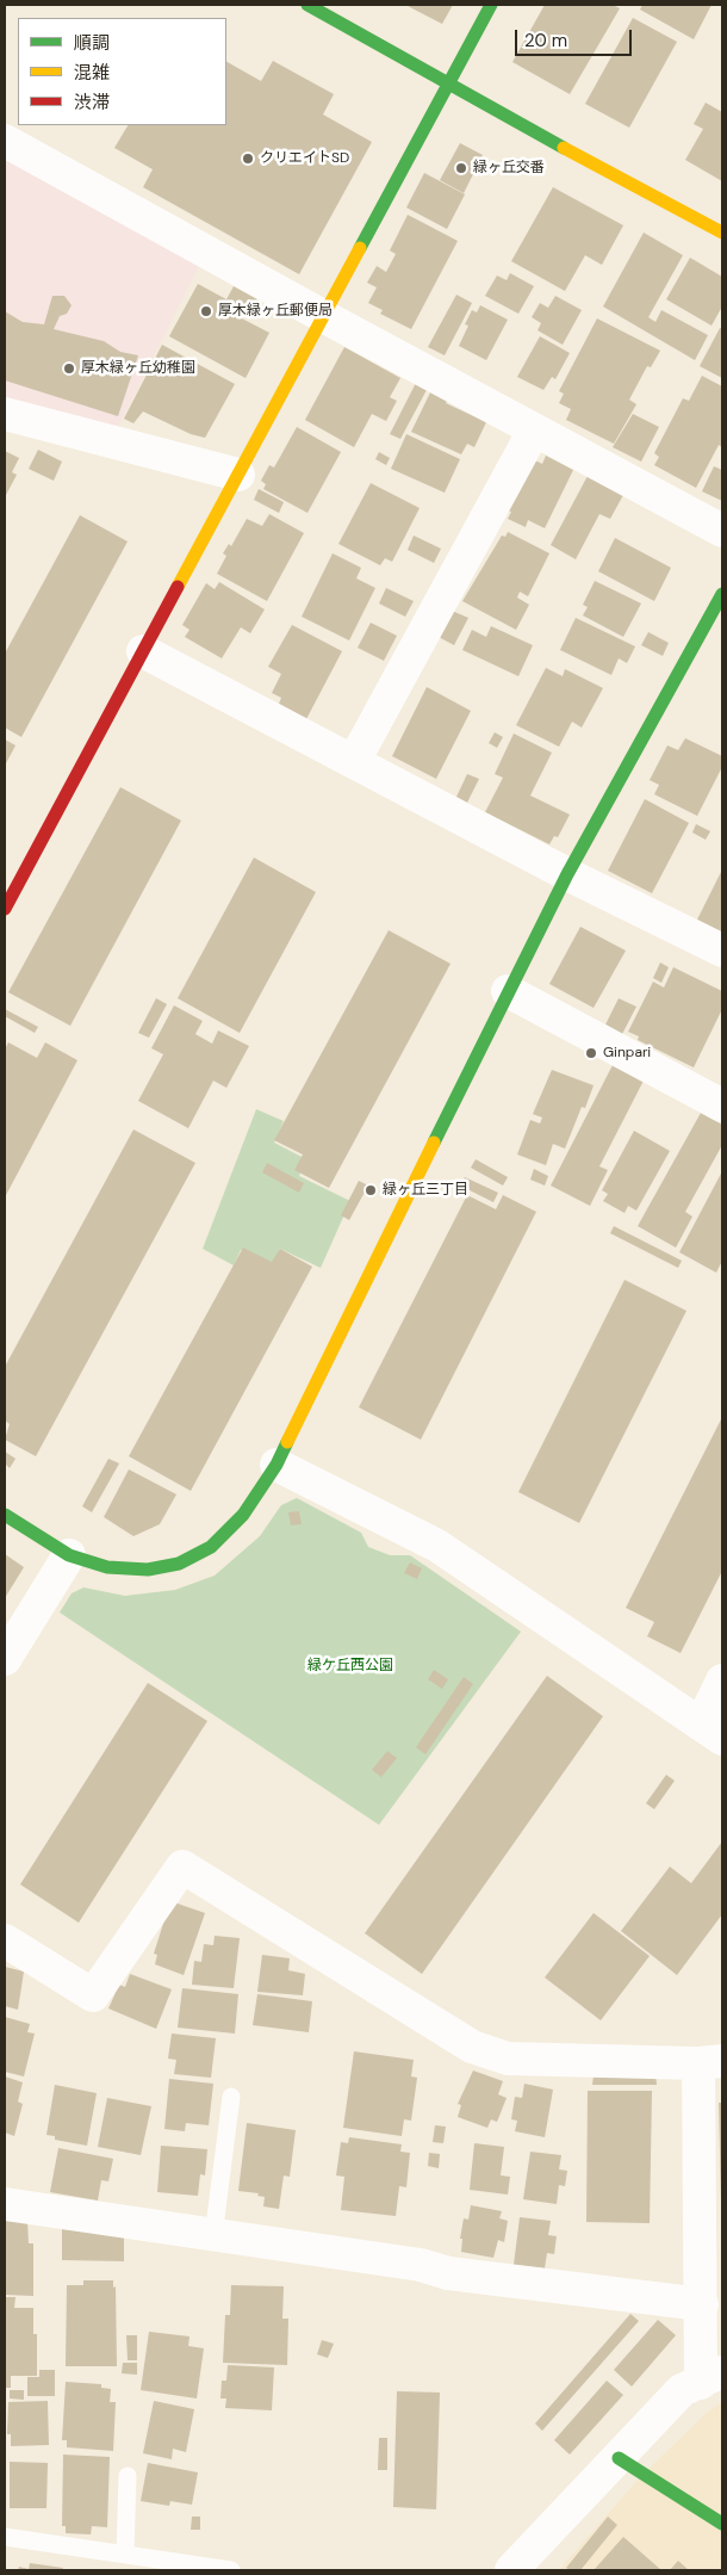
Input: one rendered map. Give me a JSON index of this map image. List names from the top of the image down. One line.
{"parks":["緑ケ丘西公園"],"places":["クリエイトSD","緑ヶ丘交番","厚木緑ヶ丘郵便局","厚木緑ヶ丘幼稚園","Ginpari","緑ヶ丘三丁目"],"legend":["順調","混雑","渋滞"],"scale_bar":"20 m"}
